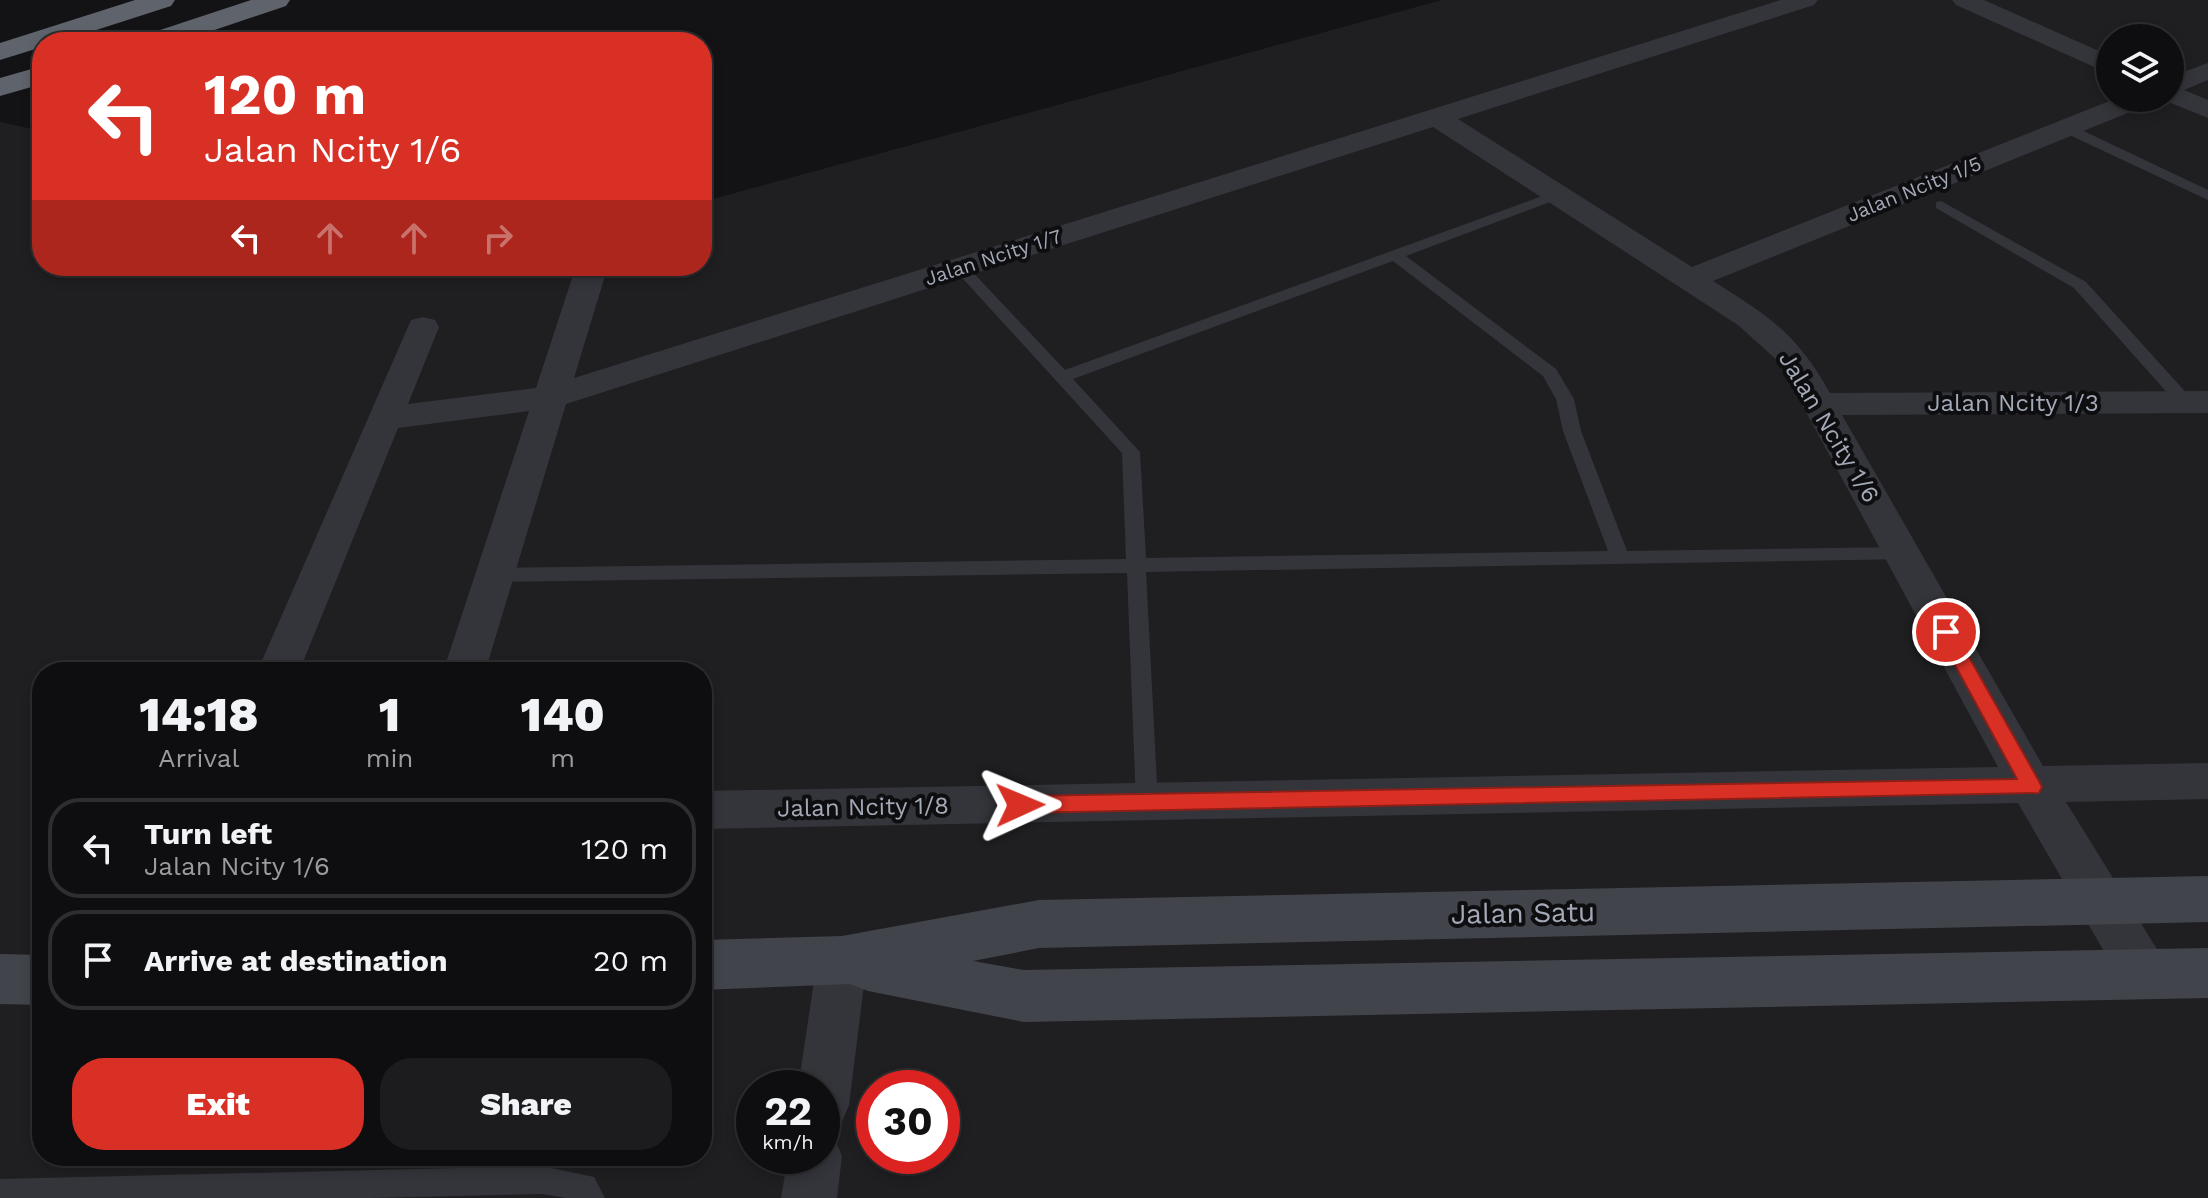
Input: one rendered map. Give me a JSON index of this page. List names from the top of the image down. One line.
{"streets":{"main road":["Jalan Satu"],"street":["Jalan Ncity 1/5","Jalan Ncity 1/7","Jalan Ncity 1/3","Jalan Ncity 1/6","Jalan Ncity 1/8"]},"crossings":[["Jalan Ncity 1/5","Jalan Ncity 1/6"],["Jalan Ncity 1/7","Jalan Ncity 1/6"],["Jalan Ncity 1/3","Jalan Ncity 1/6"],["Jalan Ncity 1/6","Jalan Ncity 1/8"],["Jalan Ncity 1/6","Jalan Satu"]],"page":{"turn":["120 m","Jalan Ncity 1/6"],"eta":["14:18","Arrival","1","min","140","m"],"list":[{"name":"Turn left","note":"Jalan Ncity 1/6","value":"120 m"},{"name":"Arrive at destination","value":"20 m"}],"buttons":["Exit","Share"],"speed":"22 km/h","limit":"30"}}
